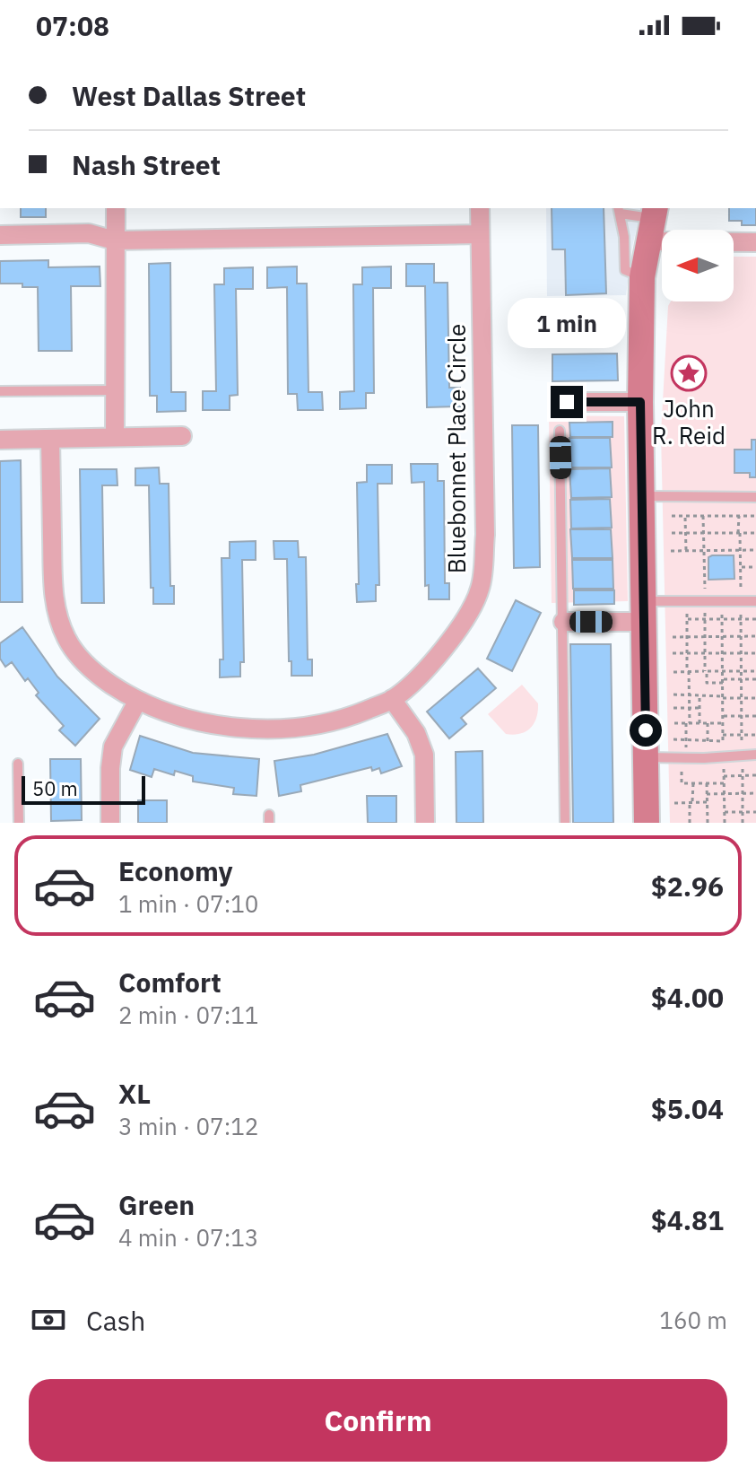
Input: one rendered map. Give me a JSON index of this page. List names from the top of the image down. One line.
{"streets":{"street":["Bluebonnet Place Circle"]},"places":{"place":["John R. Reid"]},"scale_bar":"50 m","north":"left","page":{"status":"07:08","banner":["West Dallas Street","Nash Street"],"bubble":"1 min","scale":"50 m","list":[{"name":"Economy","note":"1 min · 07:10","value":"$2.96"},{"name":"Comfort","note":"2 min · 07:11","value":"$4.00"},{"name":"XL","note":"3 min · 07:12","value":"$5.04"},{"name":"Green","note":"4 min · 07:13","value":"$4.81"}],"pay":["Cash","160 m"],"buttons":"Confirm"}}
